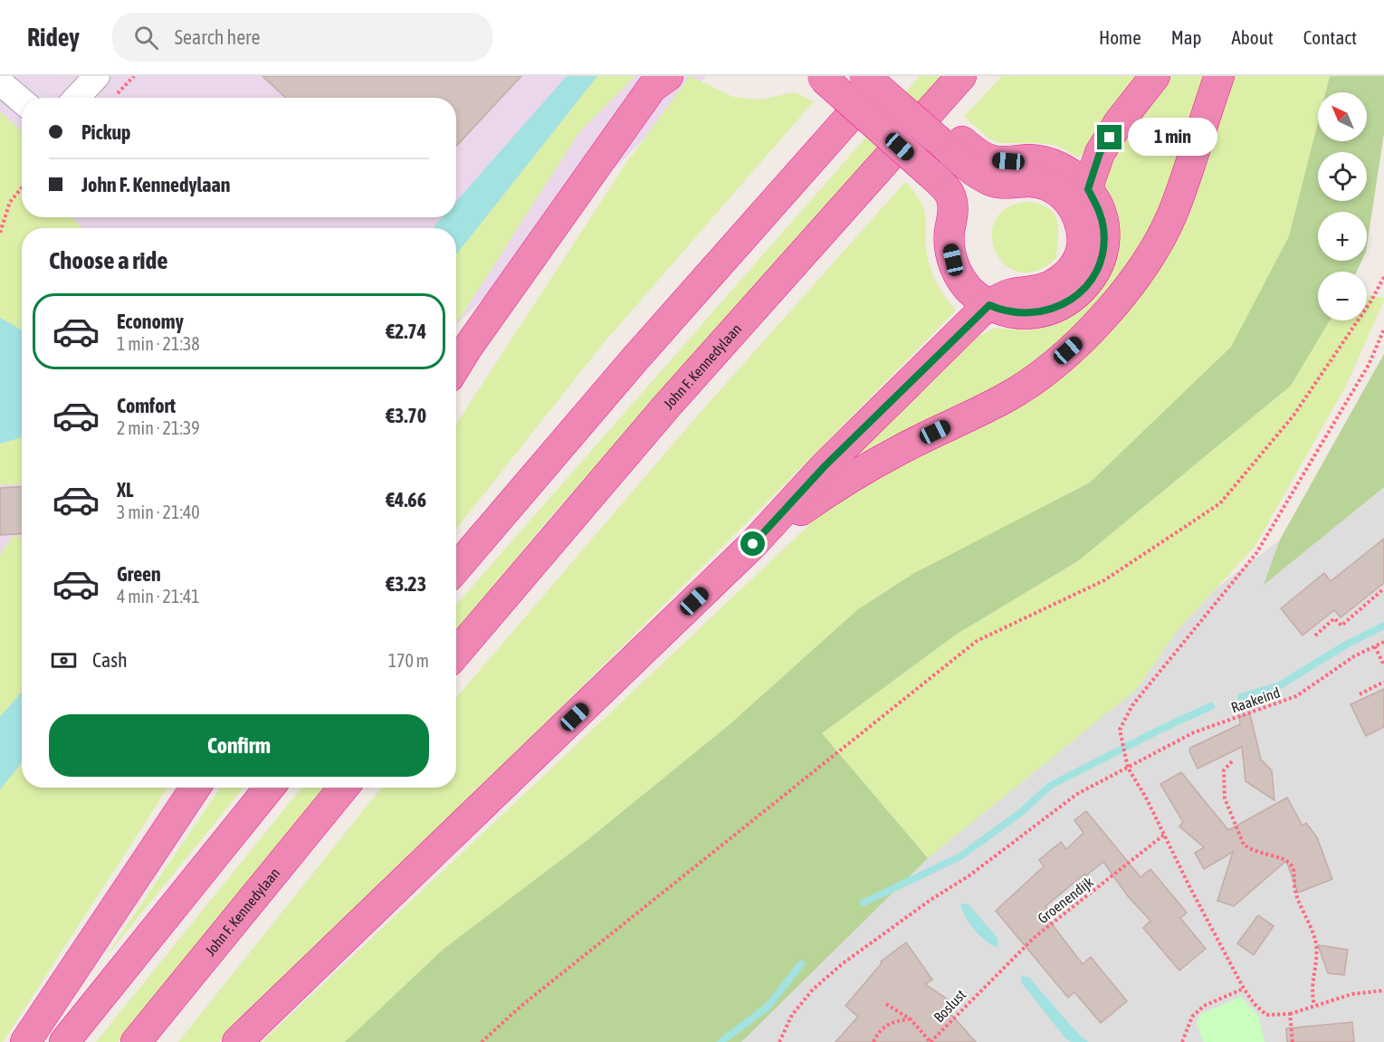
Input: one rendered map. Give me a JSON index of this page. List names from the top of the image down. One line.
{"streets":{"highway":["John F. Kennedylaan"],"path":["Raakeind","Groenendijk","Boslust"]},"crossings":[["Groenendijk","Boslust"]],"north":"top left","page":{"header":"Ridey","search":"Search here","nav":["Home","Map","About","Contact"],"map_buttons":["+","−"],"banner":["Pickup","John F. Kennedylaan"],"bubble":"1 min","heading":"Choose a ride","list":[{"name":"Economy","note":"1 min · 21:38","value":"€2.74"},{"name":"Comfort","note":"2 min · 21:39","value":"€3.70"},{"name":"XL","note":"3 min · 21:40","value":"€4.66"},{"name":"Green","note":"4 min · 21:41","value":"€3.23"}],"pay":["Cash","170 m"],"buttons":"Confirm"}}
